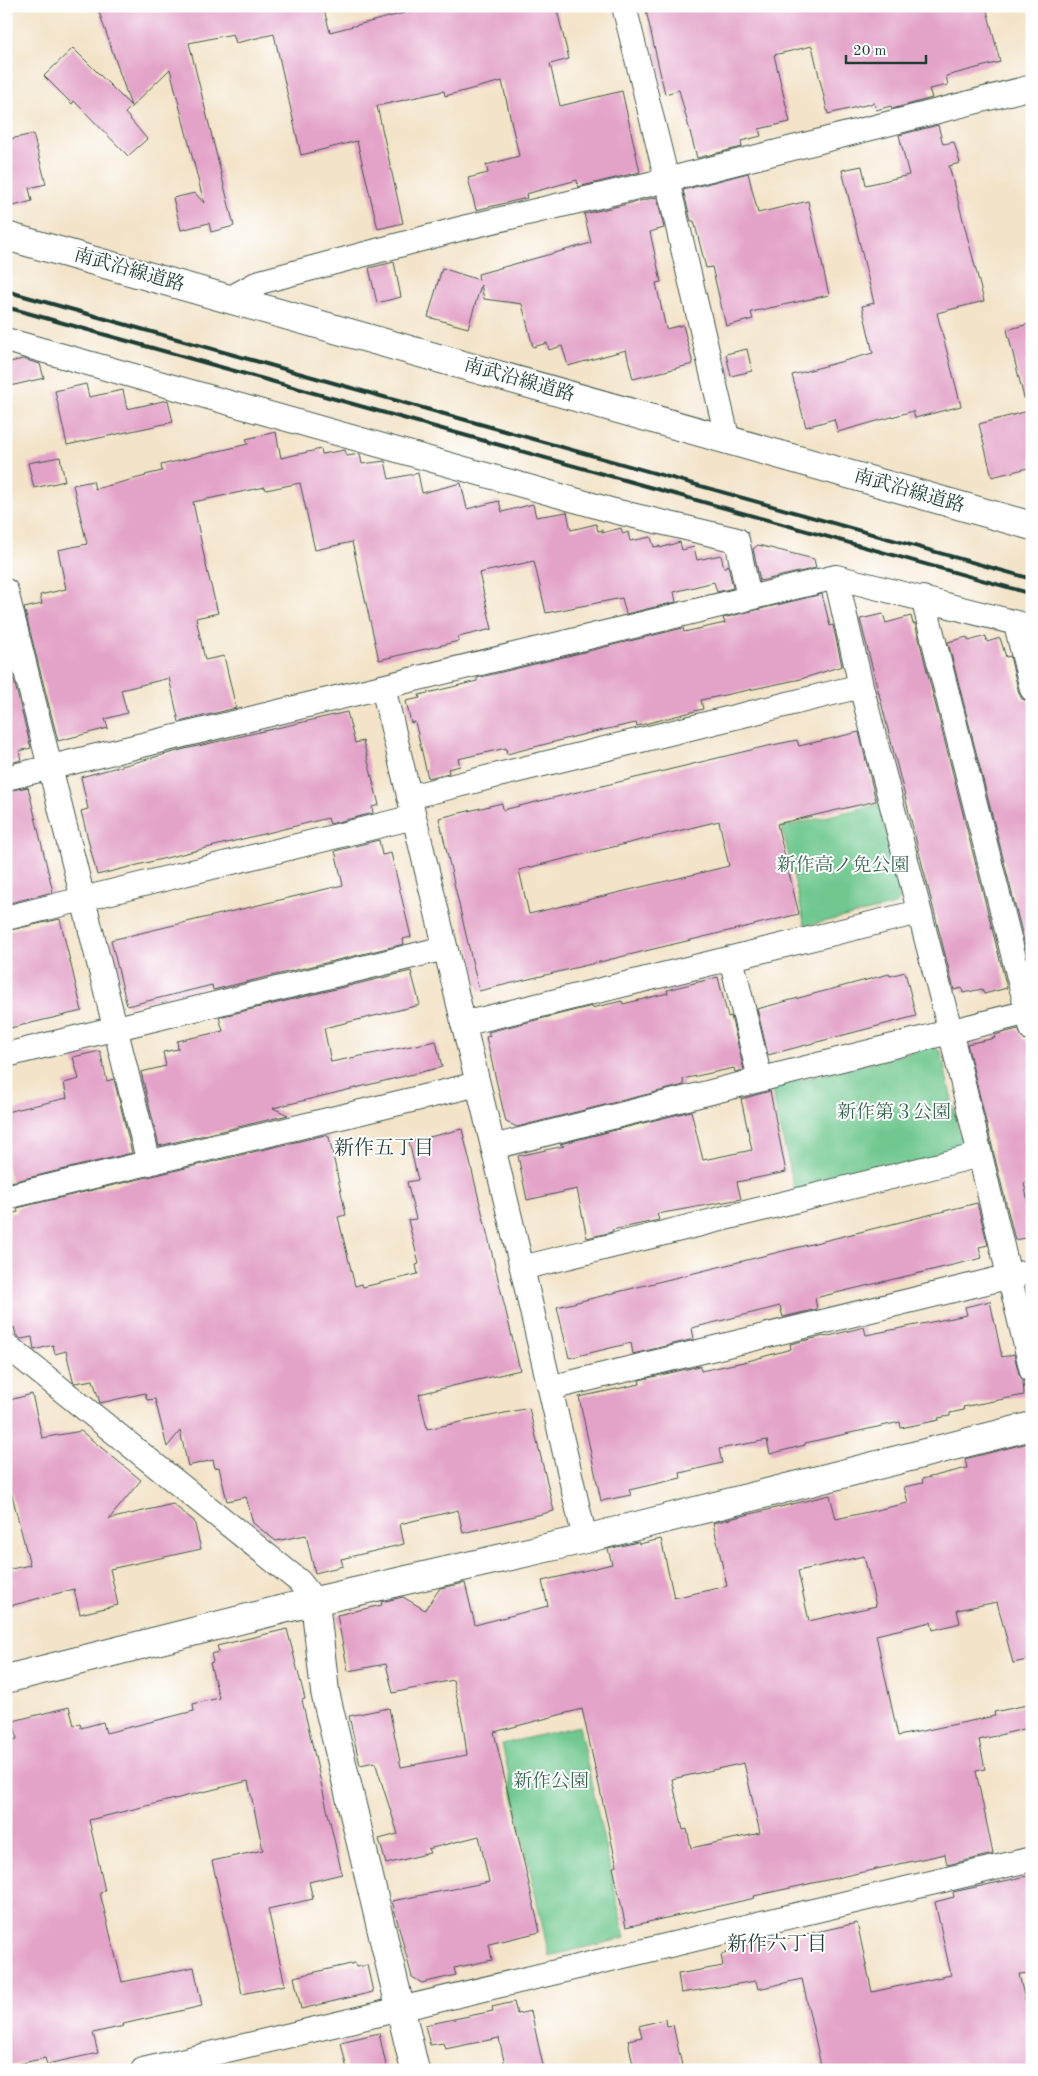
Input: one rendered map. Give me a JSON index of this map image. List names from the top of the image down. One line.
{"streets":{"street":["南武沿線道路"]},"districts":["新作五丁目","新作六丁目"],"parks":["新作高ノ免公園","新作第３公園","新作公園"],"scale_bar":"20 m"}
